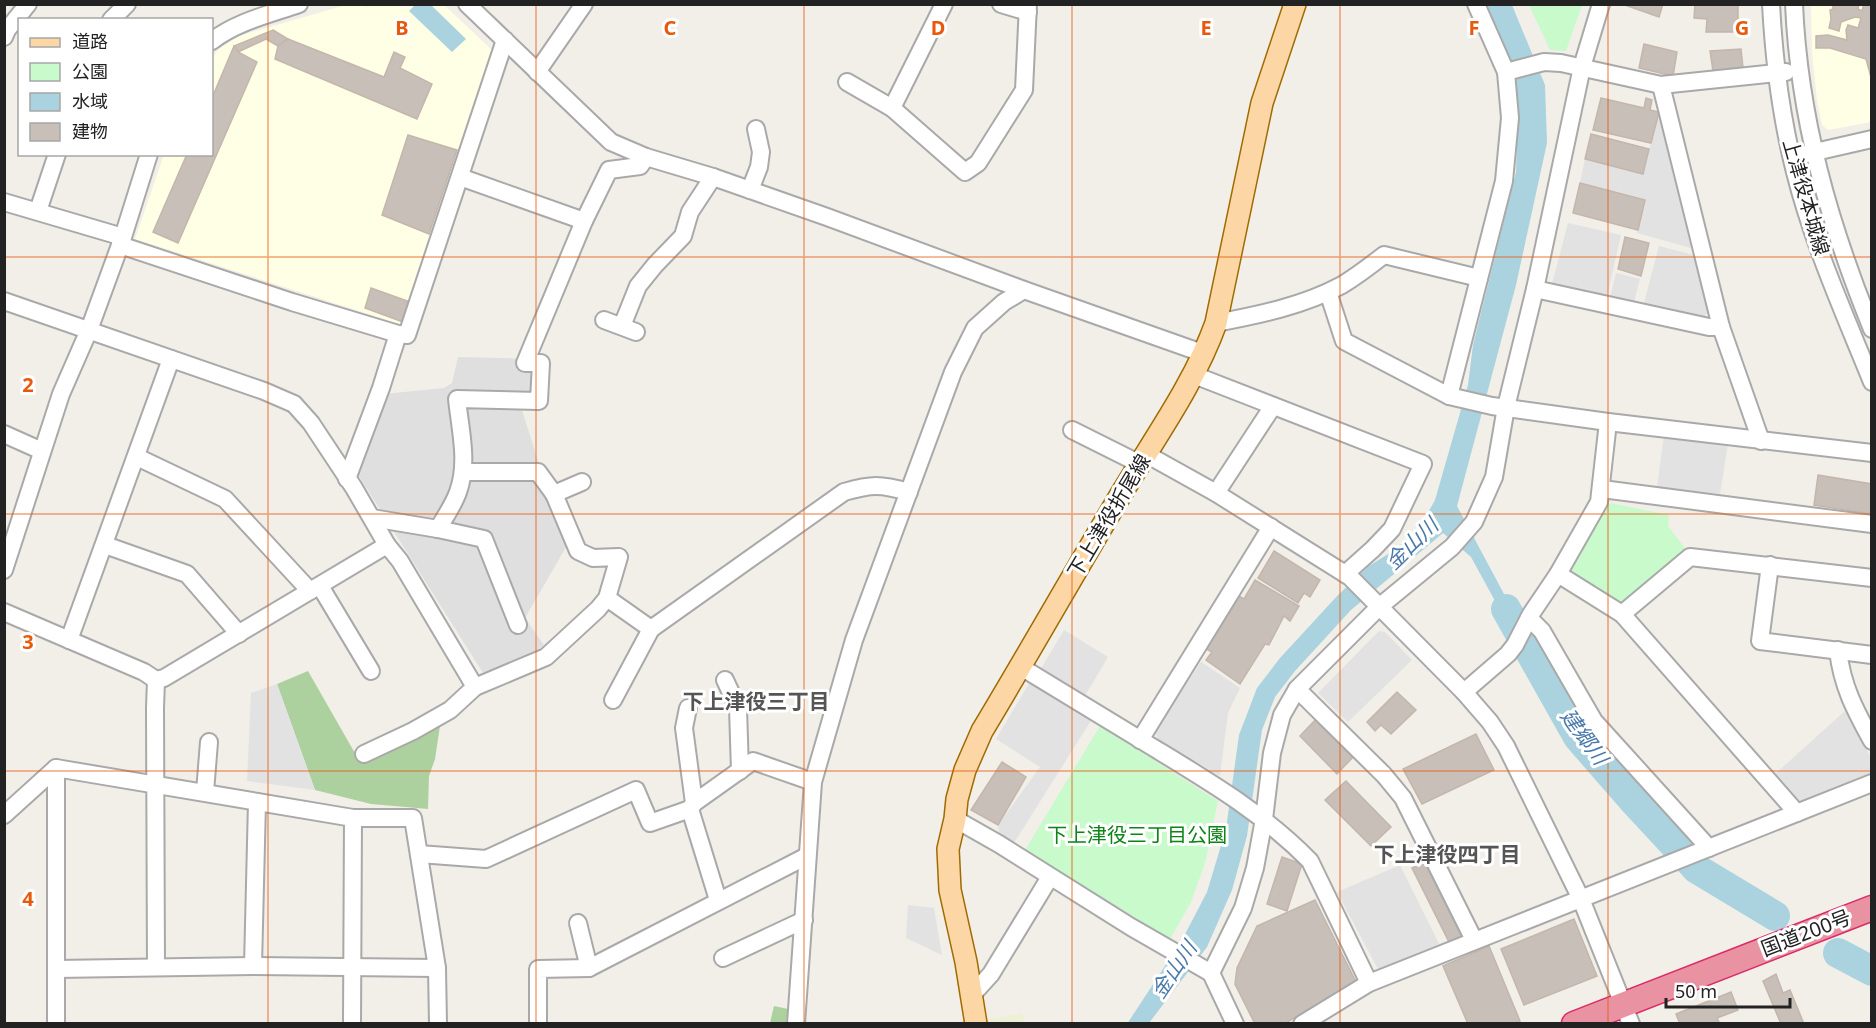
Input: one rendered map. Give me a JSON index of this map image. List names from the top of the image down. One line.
{"streets":{"highway":["国道200号"],"main road":["下上津役折尾線"],"street":["上津役本城線"]},"districts":["下上津役三丁目","下上津役四丁目"],"water":["金山川","建郷川"],"parks":["下上津役三丁目公園"],"legend":["道路","公園","水域","建物"],"scale_bar":"50 m","grid":{"columns":["B","C","D","E","F","G"],"rows":["2","3","4"]}}
